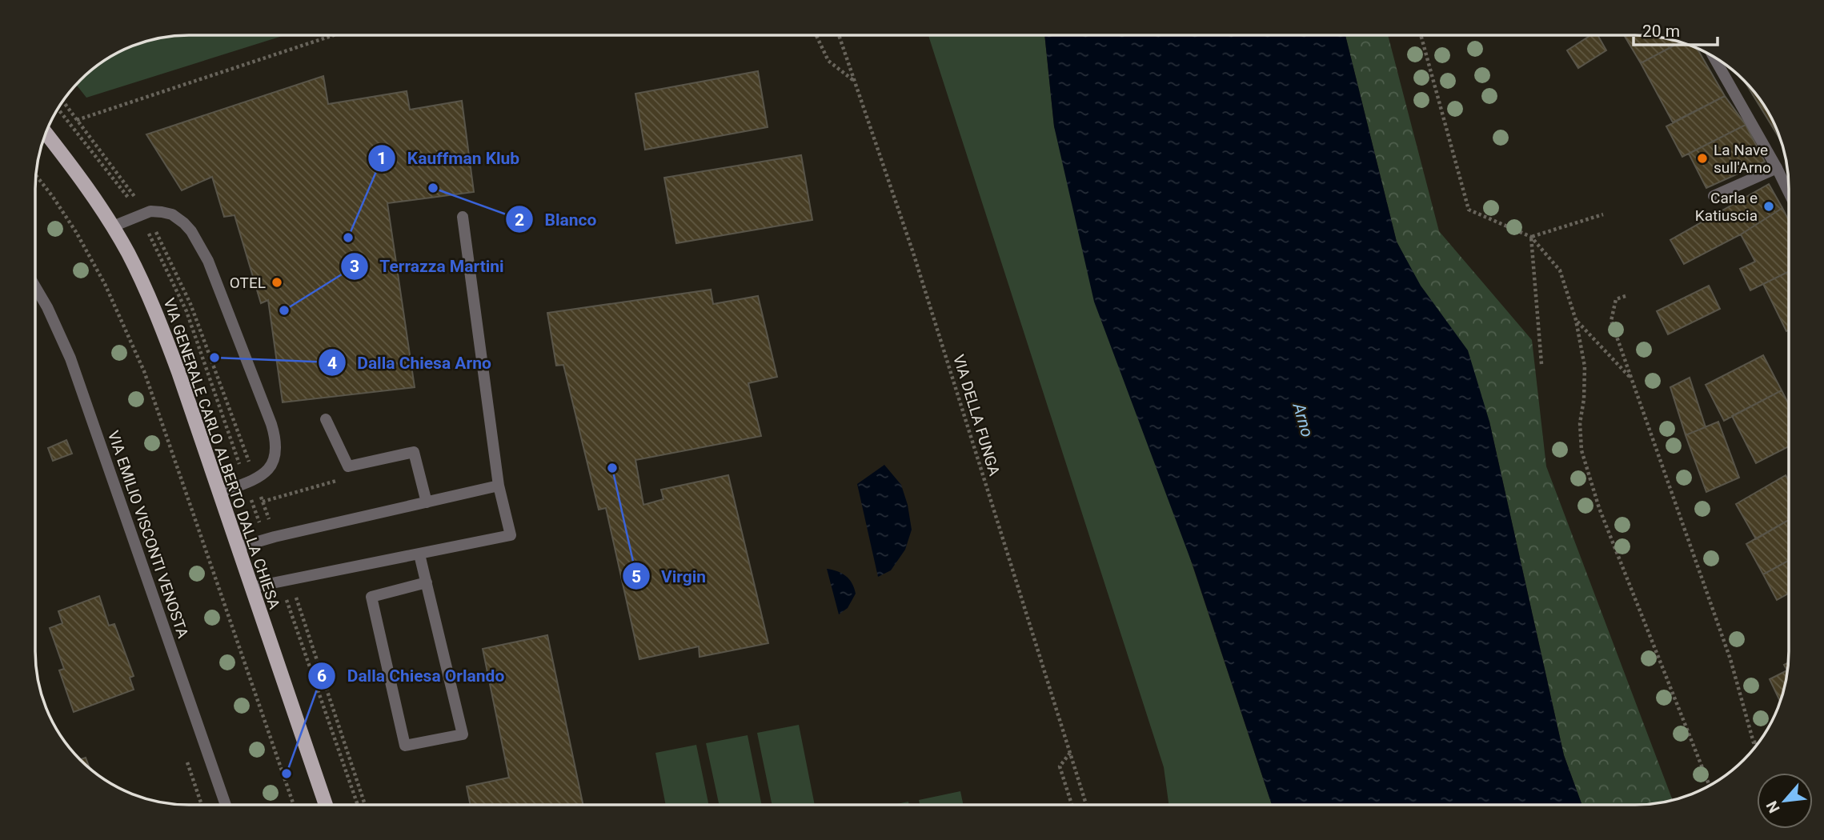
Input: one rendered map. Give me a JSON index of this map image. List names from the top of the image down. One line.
{"streets":{"main road":["VIA GENERALE CARLO ALBERTO DALLA CHIESA"],"street":["VIA EMILIO VISCONTI VENOSTA"],"path":["VIA DELLA FUNGA"]},"water":["Arno"],"places":["La Nave sull'Arno","Blanco","Carla e Katiuscia","Kauffman Klub","OTEL","Terrazza Martini","Dalla Chiesa Arno","Virgin","Dalla Chiesa Orlando"],"scale_bar":"20 m","north":"bottom left"}
